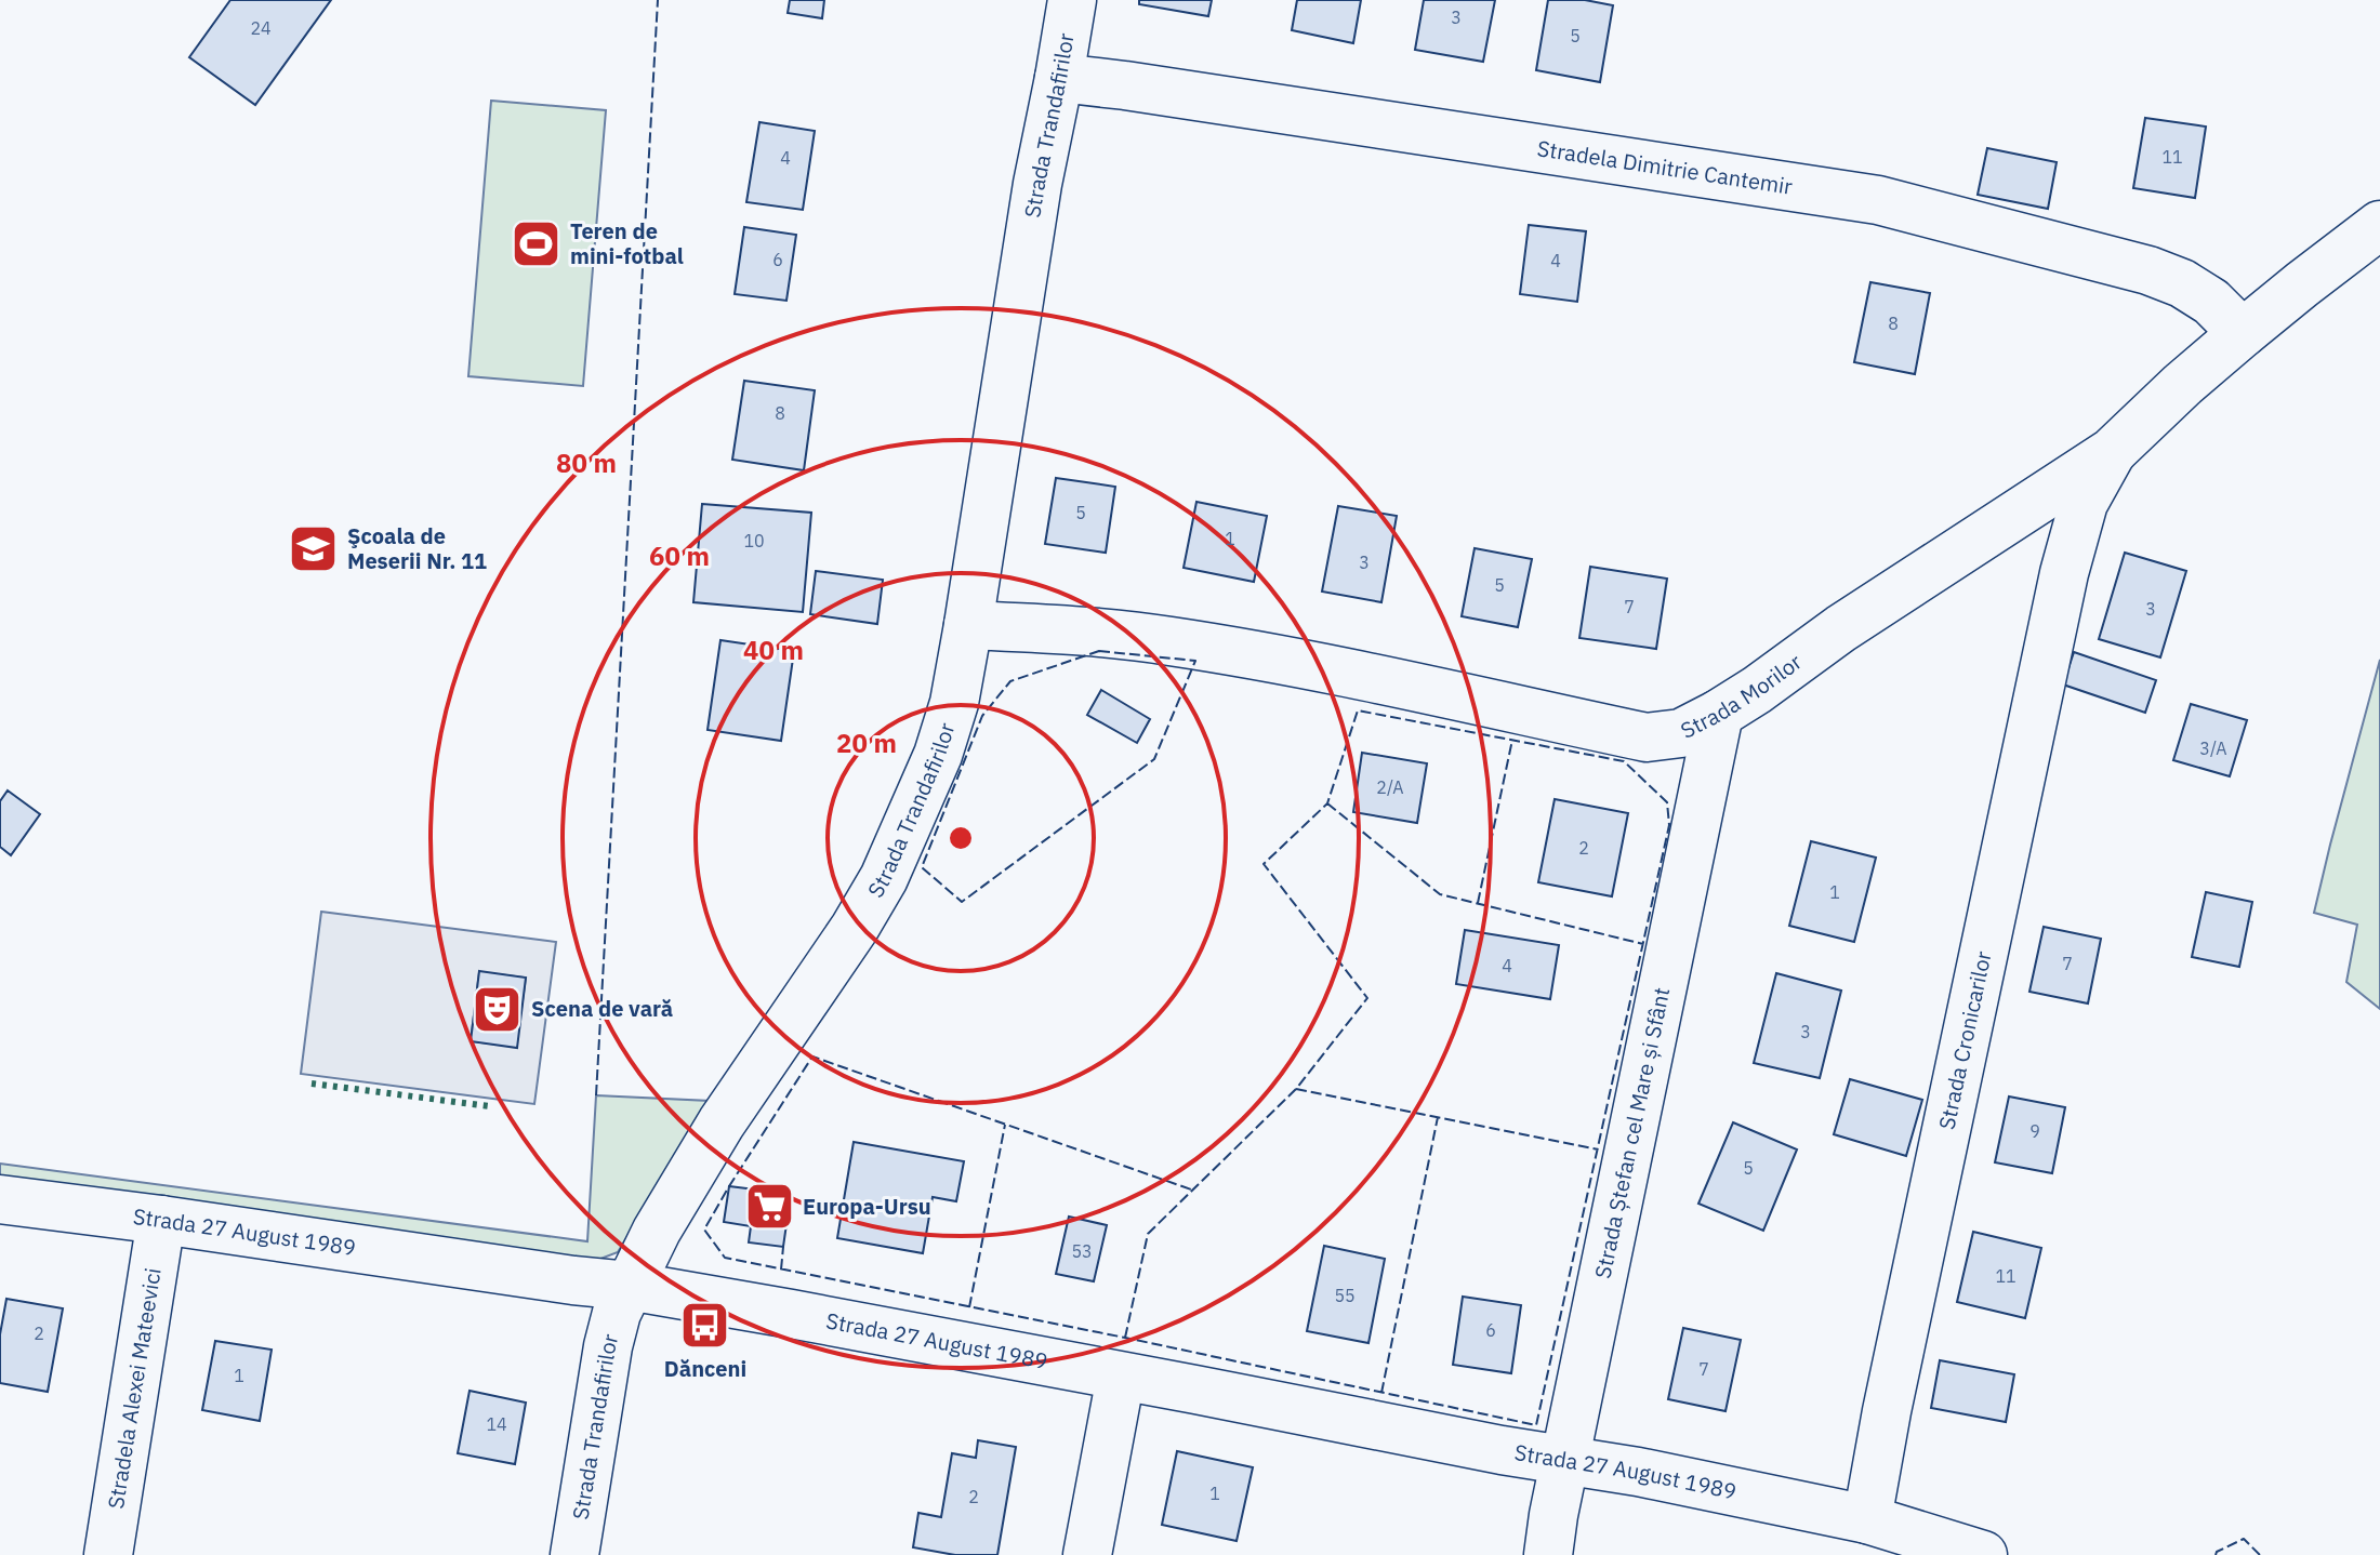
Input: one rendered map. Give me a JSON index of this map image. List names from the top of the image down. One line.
{"streets":{"street":["Strada Trandafirilor","Stradela Dimitrie Cantemir","Strada Morilor","Strada Cronicarilor","Strada Ștefan cel Mare și Sfânt","Strada 27 August 1989","Stradela Alexei Mateevici"]},"crossings":[["Strada Trandafirilor","Stradela Dimitrie Cantemir"],["Strada Trandafirilor","Strada Morilor"],["Strada Trandafirilor","Strada 27 August 1989"],["Stradela Dimitrie Cantemir","Strada Morilor"],["Strada Morilor","Strada Cronicarilor"],["Strada Morilor","Strada Ștefan cel Mare și Sfânt"],["Strada Cronicarilor","Strada 27 August 1989"],["Strada Ștefan cel Mare și Sfânt","Strada 27 August 1989"],["Strada 27 August 1989","Stradela Alexei Mateevici"]],"places":{"sports":["Teren de mini-fotbal"],"school or university":["Şcoala de Meserii Nr. 11"],"theatre":["Scena de vară"],"supermarket":["Europa-Ursu"],"bus stop":["Dănceni"]},"house_numbers":["3","24","5","11","4","6","4","8","8","5","1","10","3","5","7","3","3/A","2/A","2","1","7","4","3","9","5","53","11","55","6","2","7","1","14","1","2"],"rings":["80 m","60 m","40 m","20 m"]}
